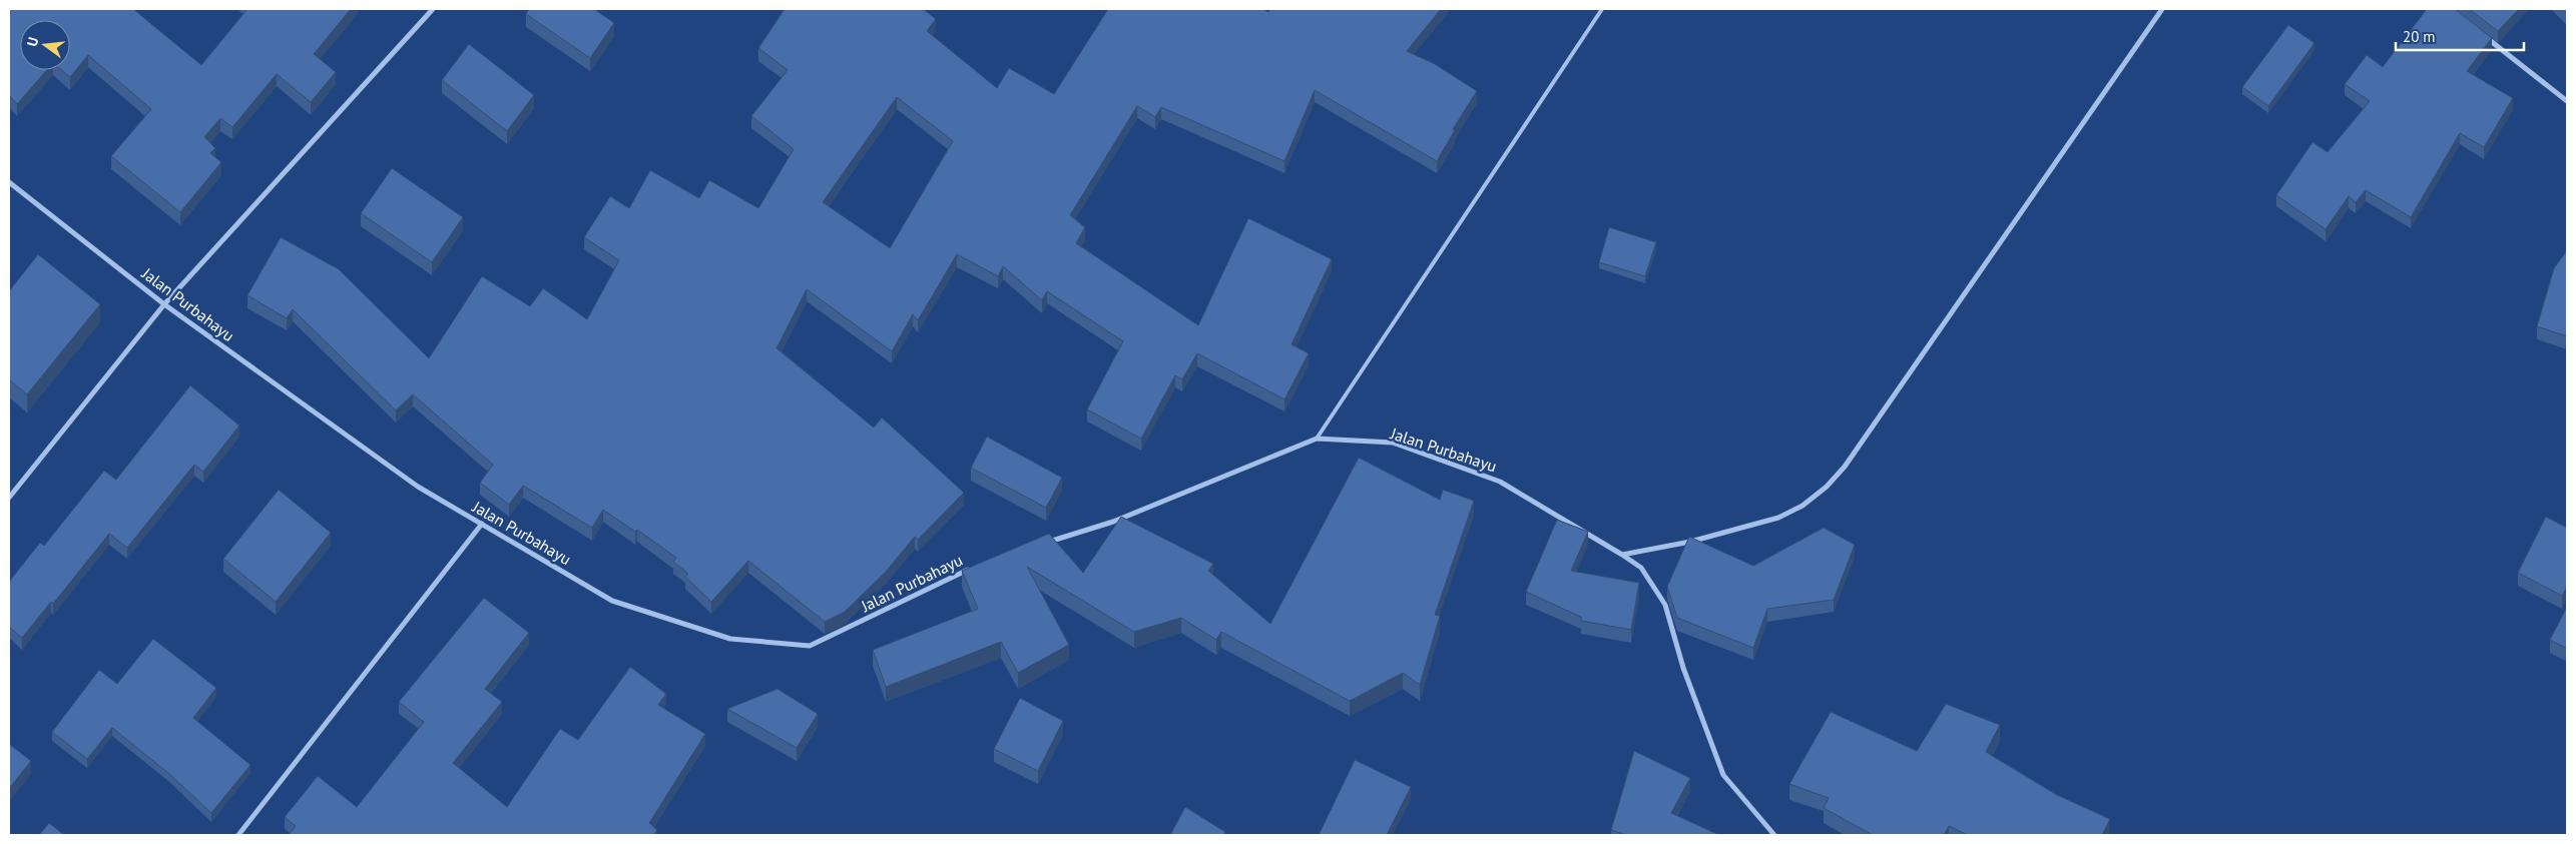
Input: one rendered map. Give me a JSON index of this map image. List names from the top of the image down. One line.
{"streets":{"street":["Jalan Purbahayu"]},"scale_bar":"20 m","north":"left"}
